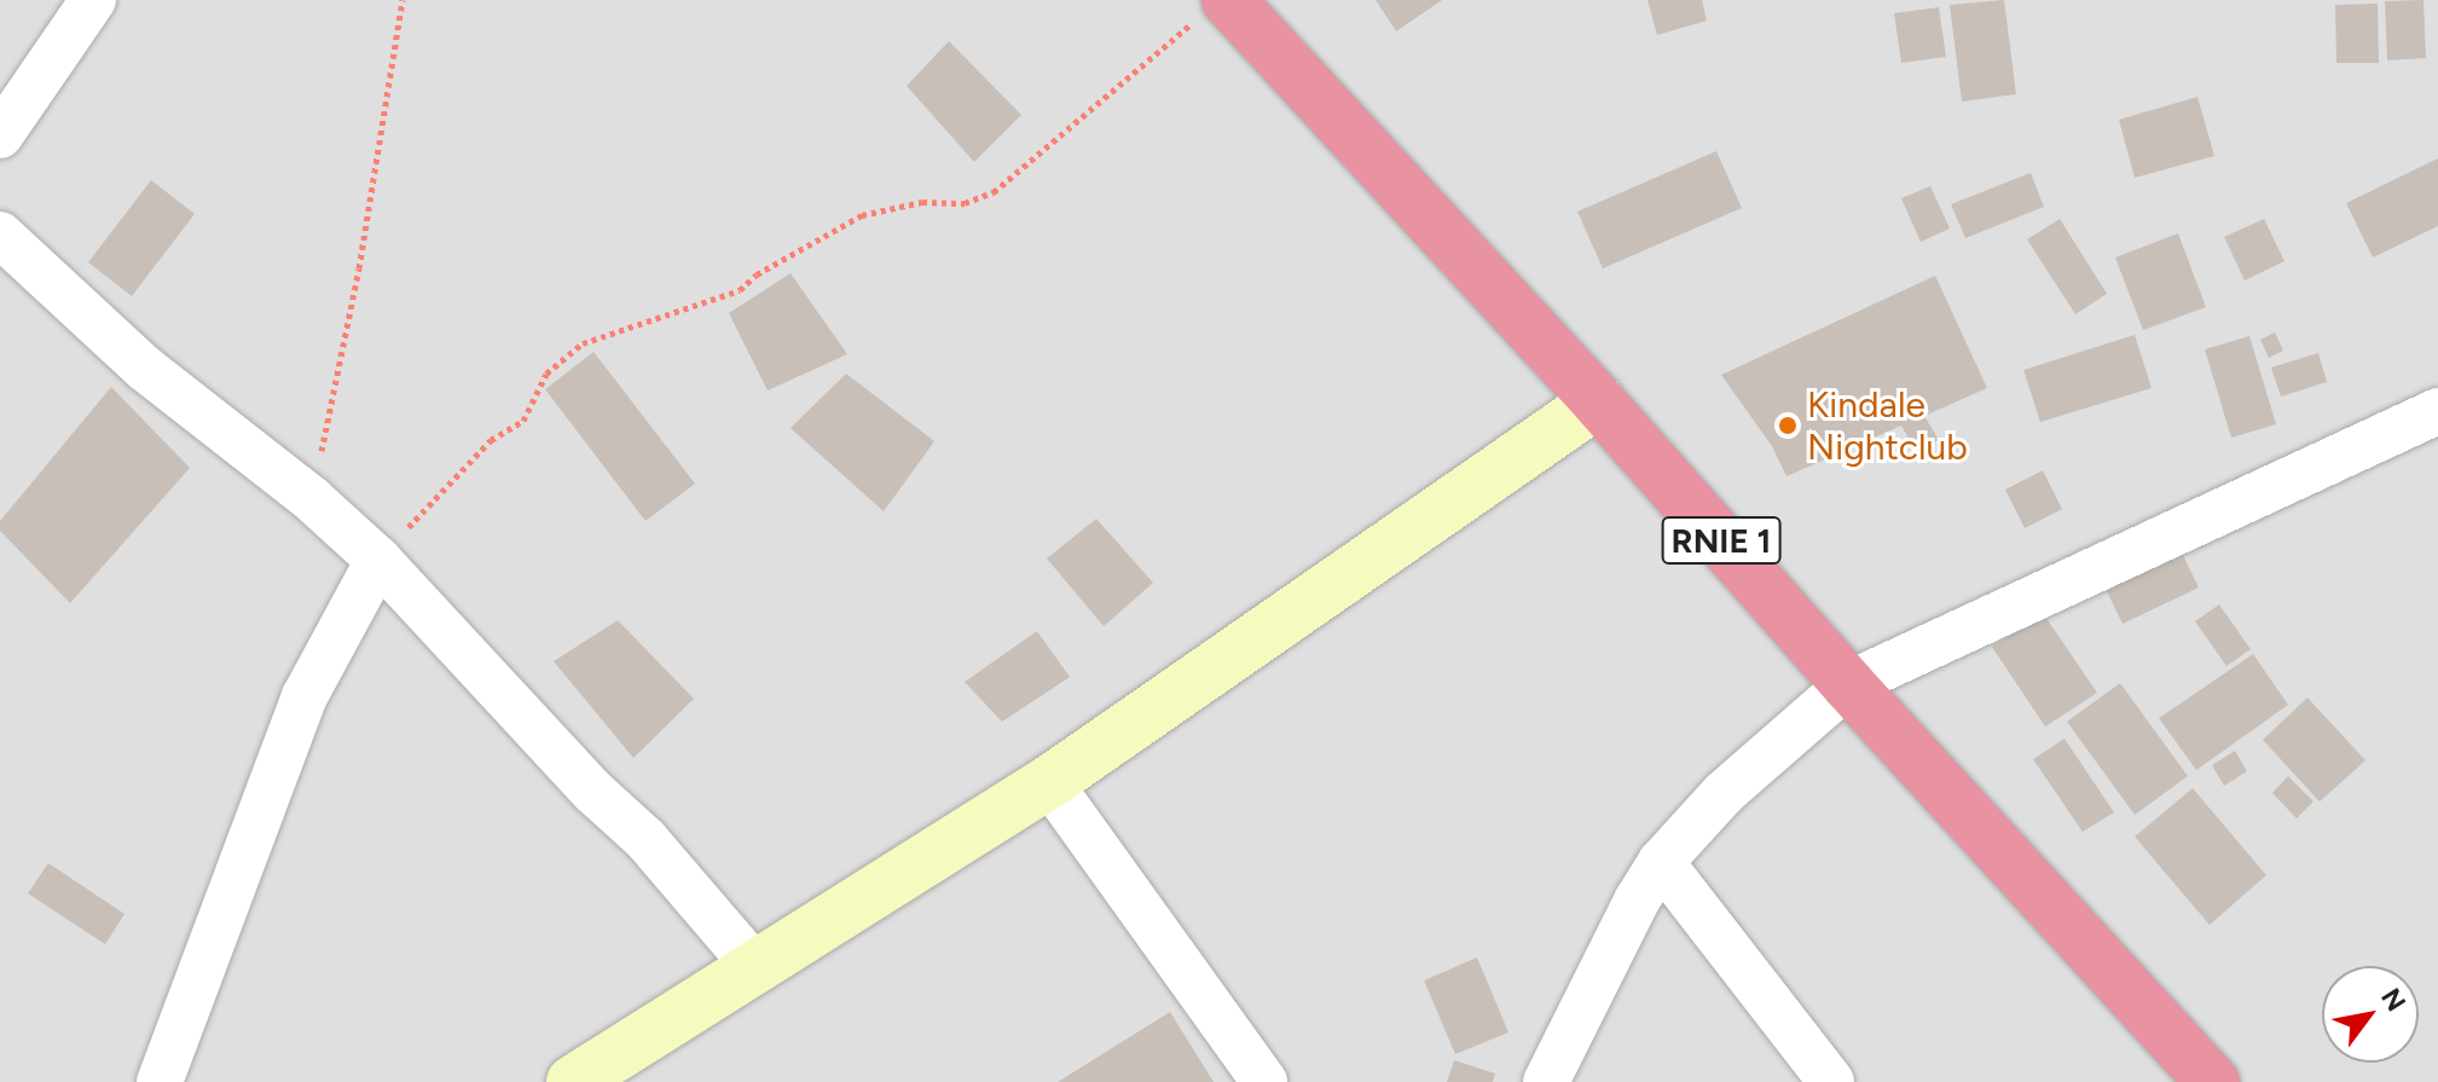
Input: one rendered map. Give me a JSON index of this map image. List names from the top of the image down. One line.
{"streets":{"highway":["RNIE 1"]},"places":["Kindale Nightclub"],"north":"top right"}
